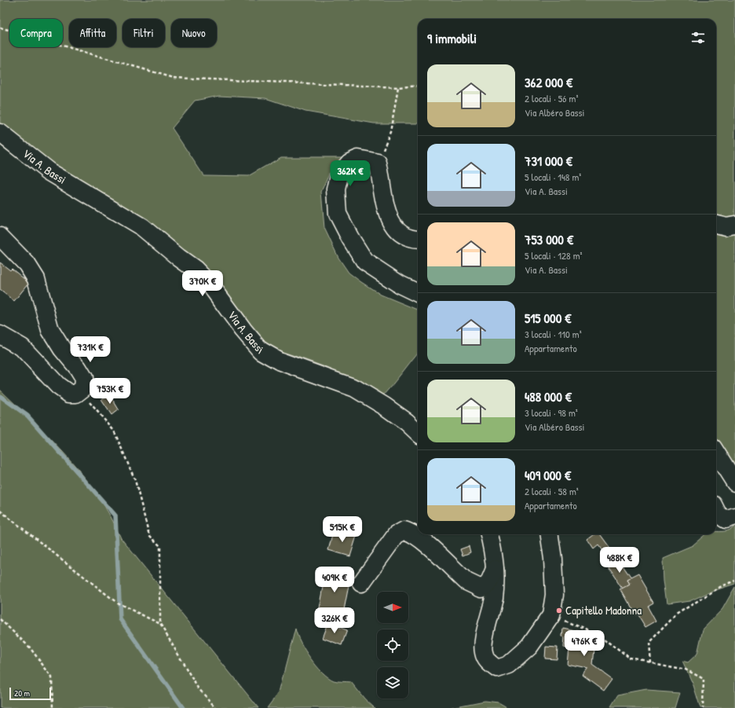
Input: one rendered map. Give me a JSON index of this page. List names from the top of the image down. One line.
{"streets":{"street":["Via A. Bassi"]},"places":["Capitello Madonna"],"scale_bar":"20 m","north":"right","page":{"chip":["Compra","Affitta","Filtri","Nuovo"],"heading":"9 immobili","list":[{"name":"362 000 €","note":"2 locali · 56 m² · Via Albéro Bassi"},{"name":"731 000 €","note":"5 locali · 148 m² · Via A. Bassi"},{"name":"753 000 €","note":"5 locali · 128 m² · Via A. Bassi"},{"name":"515 000 €","note":"3 locali · 110 m² · Appartamento"},{"name":"488 000 €","note":"3 locali · 98 m² · Via Albéro Bassi"},{"name":"409 000 €","note":"2 locali · 58 m² · Appartamento"}],"price":["362K €","370K €","731K €","753K €","515K €","488K €","409K €","326K €","476K €"],"scale":"20 m"}}
